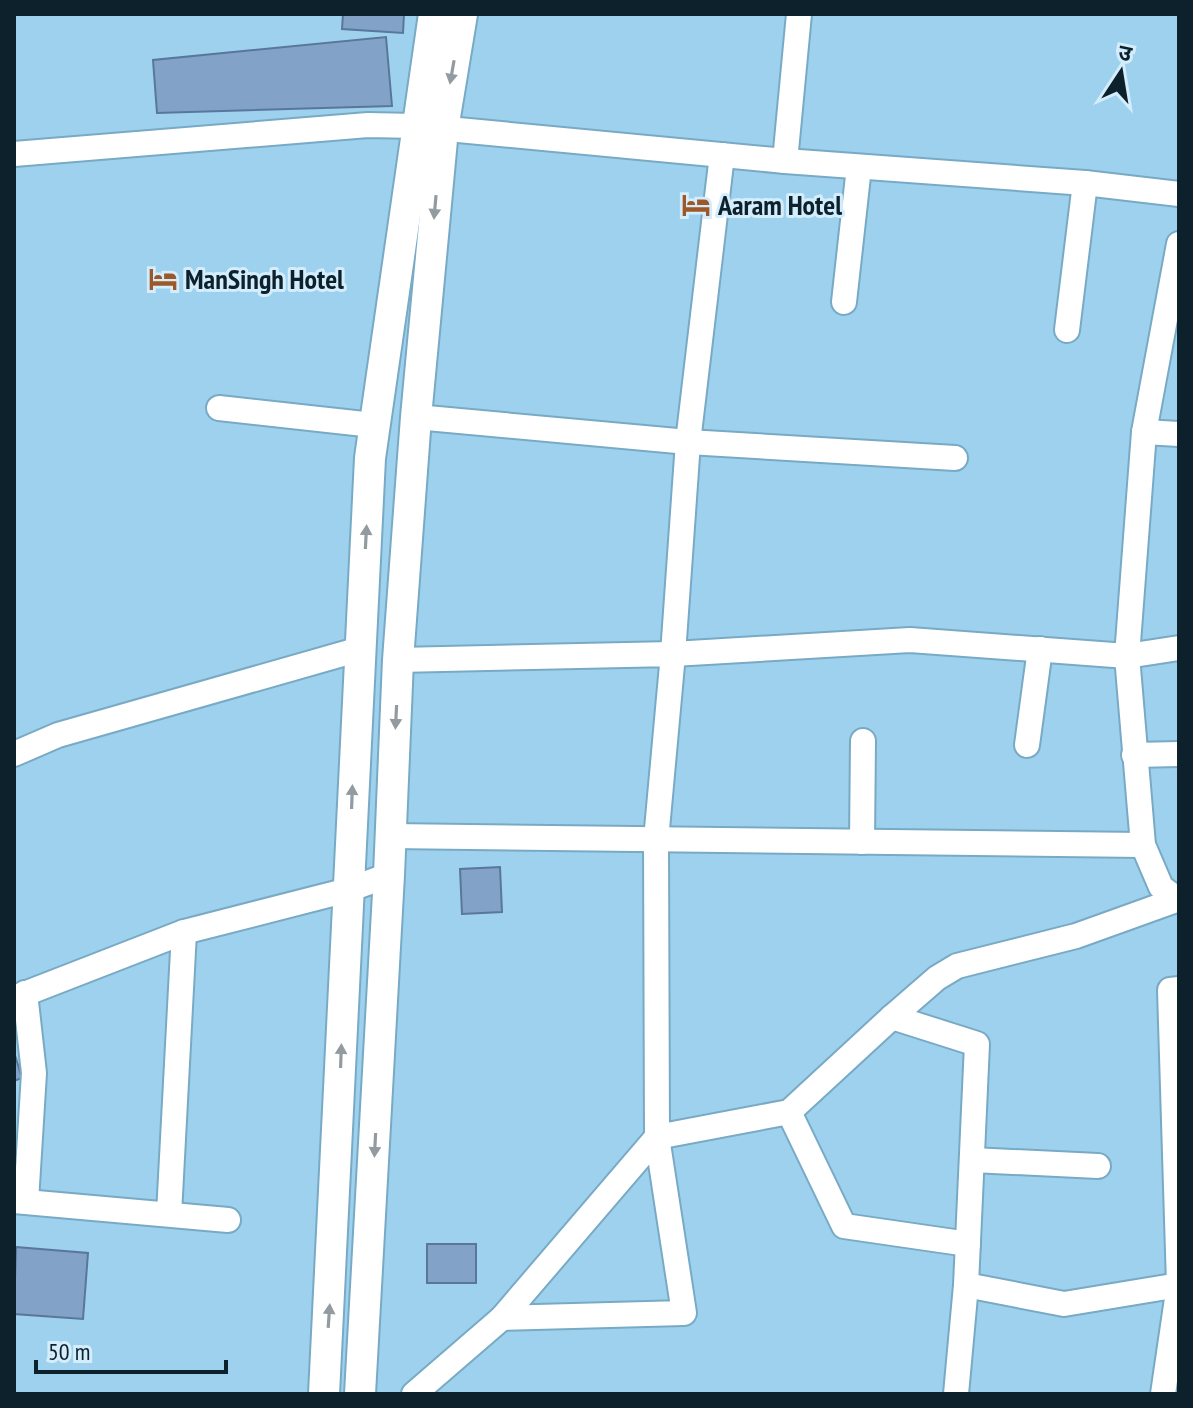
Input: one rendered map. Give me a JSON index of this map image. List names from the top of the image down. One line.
{"places":{"hotel":["Aaram Hotel","ManSingh Hotel"]},"scale_bar":"50 m","north":"top"}
